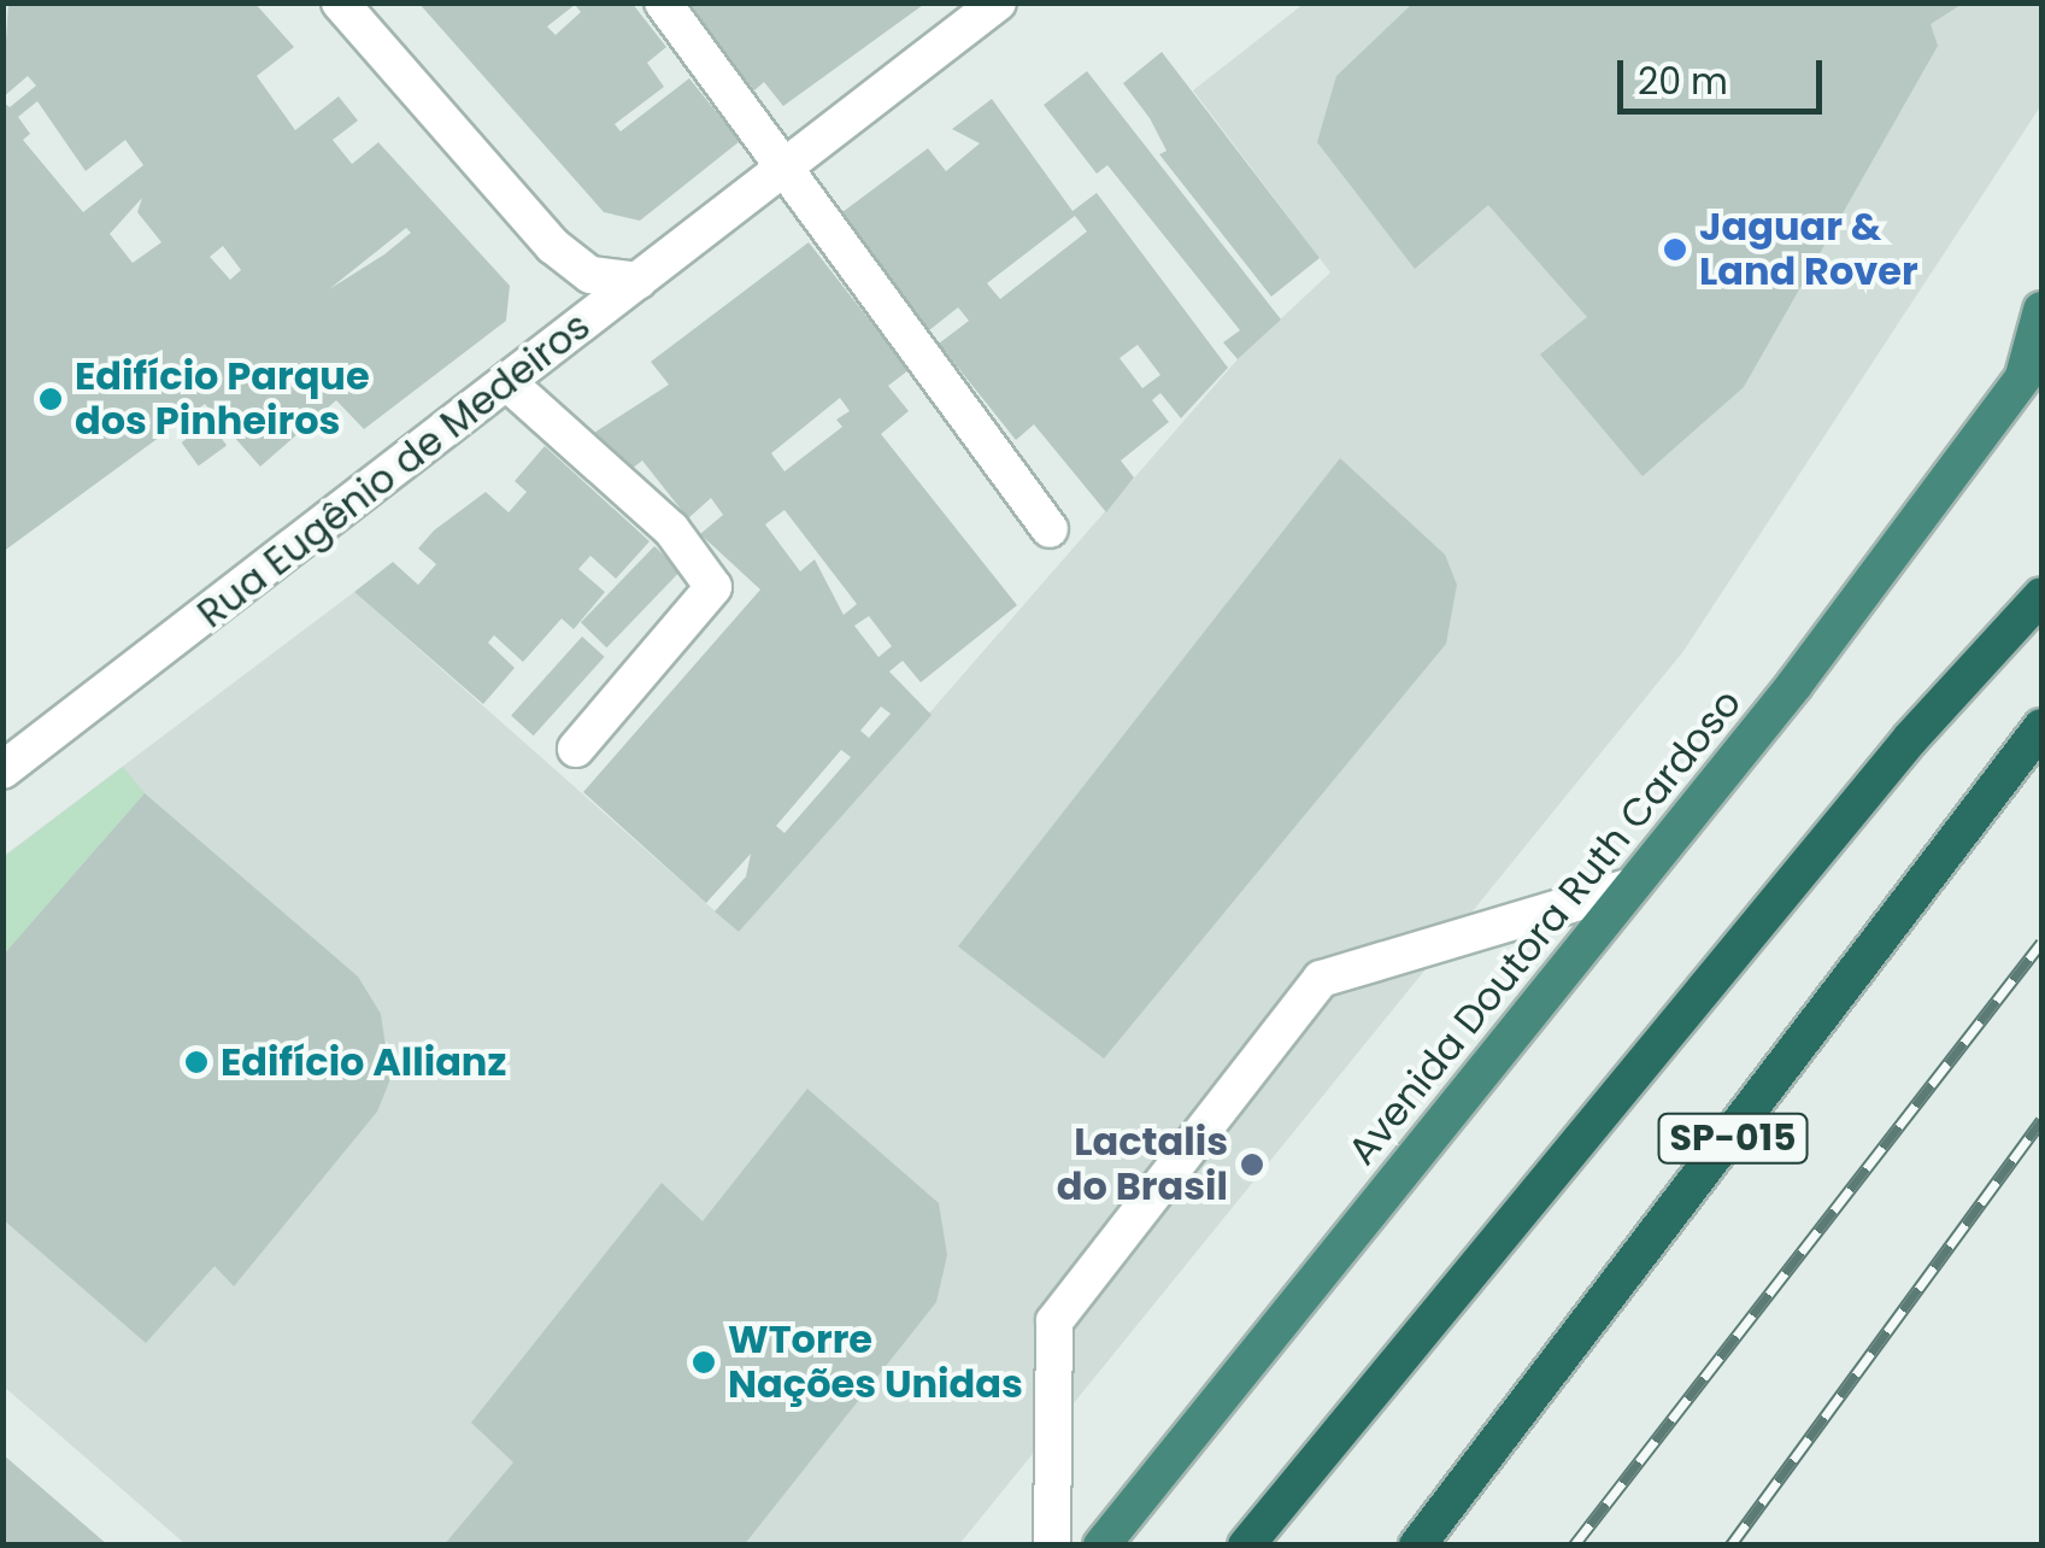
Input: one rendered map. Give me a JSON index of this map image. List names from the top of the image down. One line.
{"streets":{"highway":["Avenida Doutora Ruth Cardoso","SP-015"],"street":["Rua Eugênio de Medeiros"]},"places":["Jaguar & Land Rover","Edifício Parque dos Pinheiros","Edifício Allianz","Lactalis do Brasil","WTorre Nações Unidas"],"scale_bar":"20 m"}
